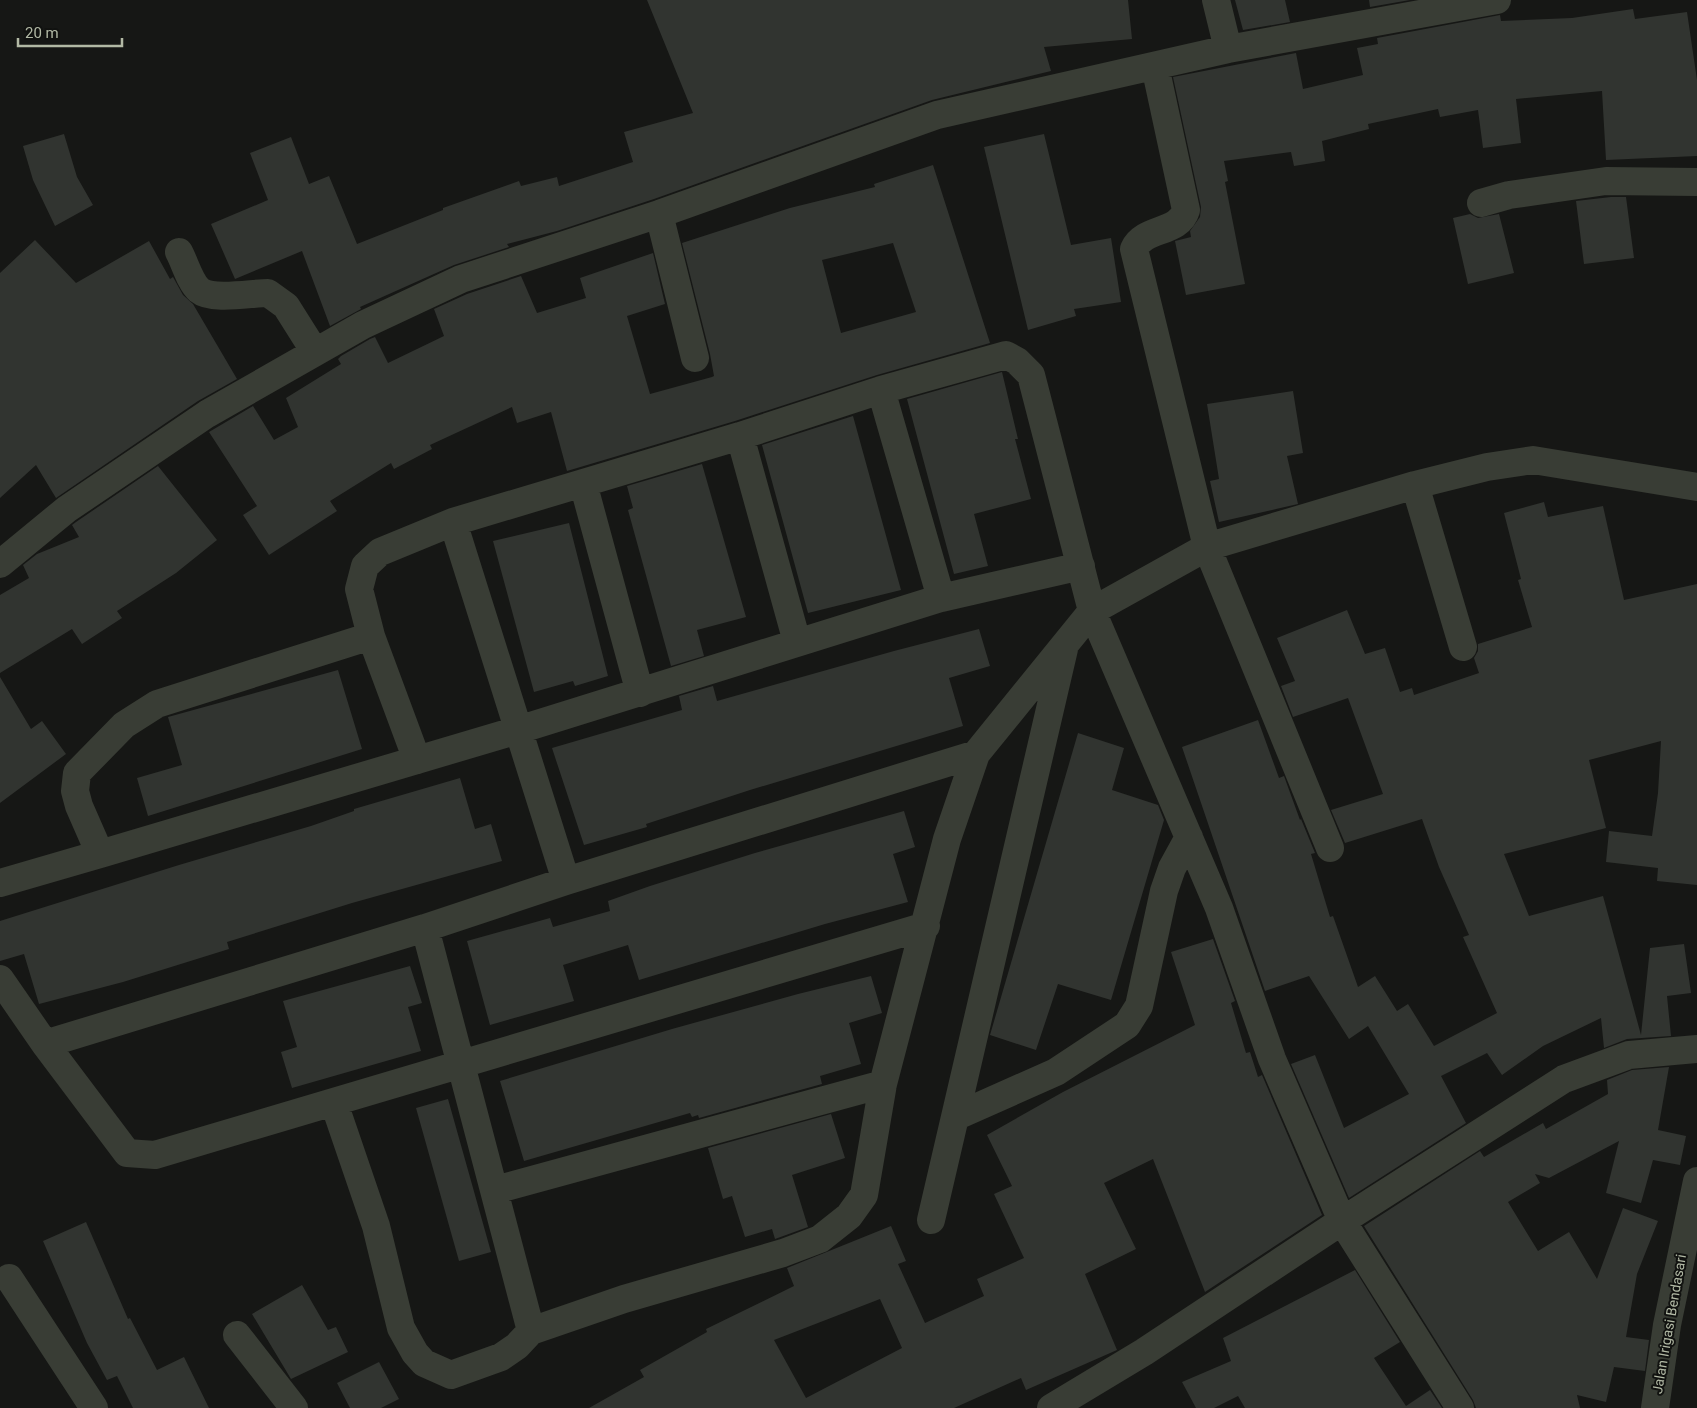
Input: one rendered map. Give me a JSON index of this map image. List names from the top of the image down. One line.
{"streets":{"street":["Jalan Irigasi Bendasari"]},"scale_bar":"20 m"}
